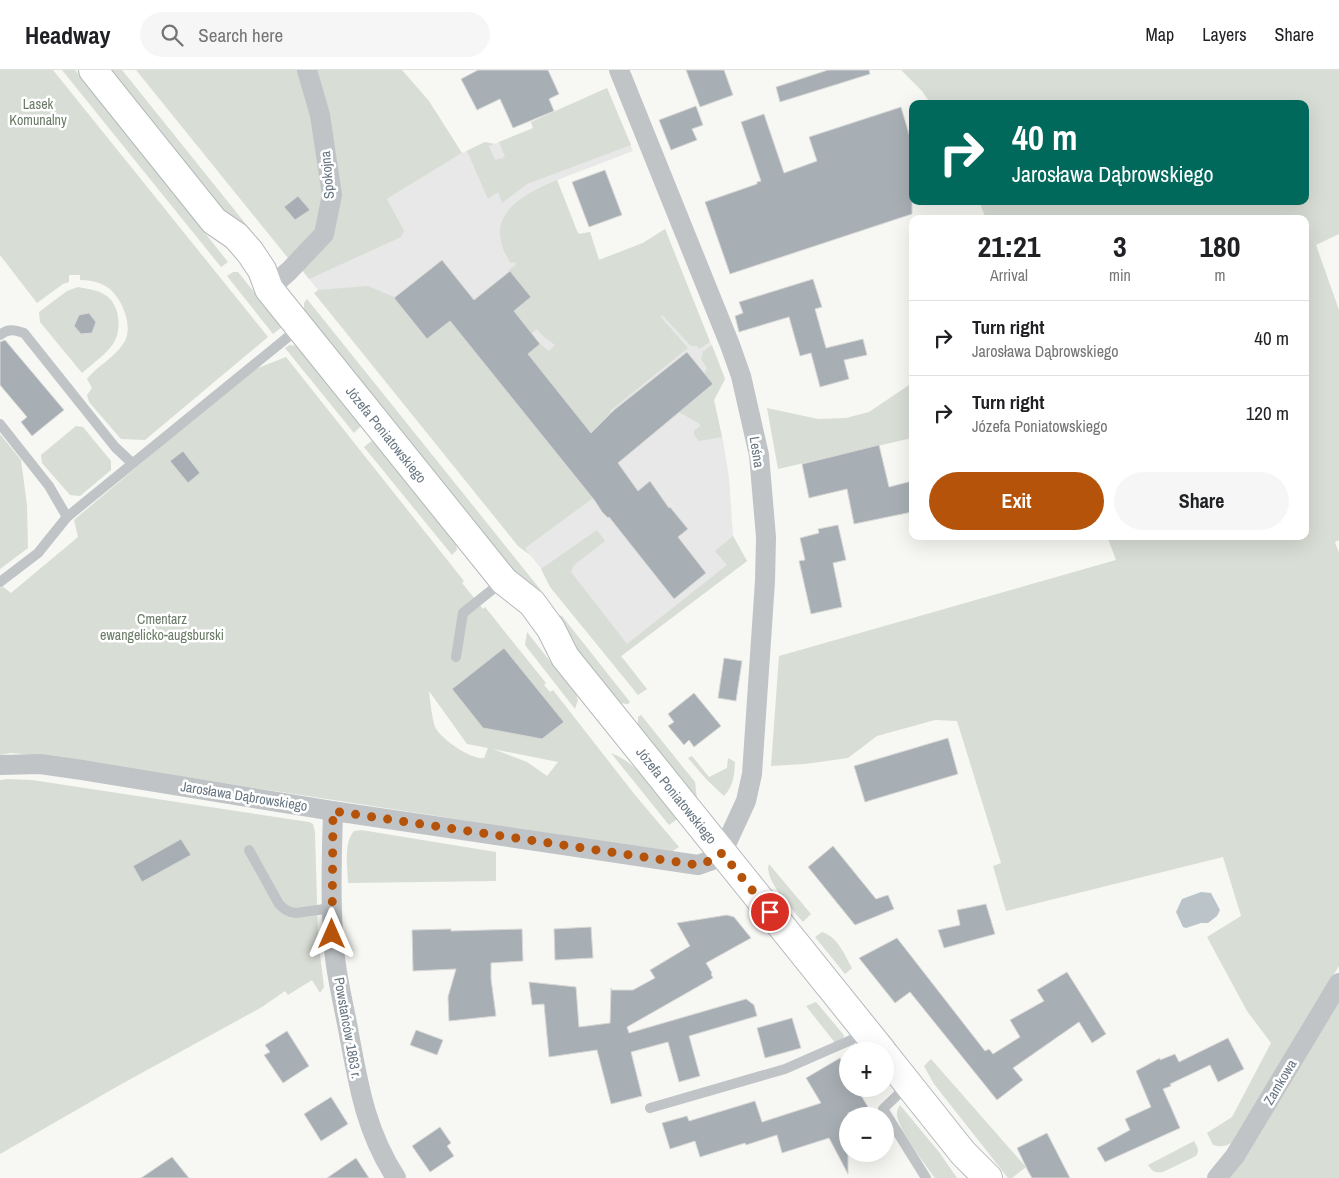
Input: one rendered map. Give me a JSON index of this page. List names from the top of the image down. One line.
{"streets":{"street":["Spokojna","Józefa Poniatowskiego","Leśna","Jarosława Dąbrowskiego","Powstańców 1863 r.","Zamkowa"]},"crossings":[["Spokojna","Józefa Poniatowskiego"],["Józefa Poniatowskiego","Leśna"],["Józefa Poniatowskiego","Jarosława Dąbrowskiego"],["Leśna","Jarosława Dąbrowskiego"],["Jarosława Dąbrowskiego","Powstańców 1863 r."]],"parks":["Lasek Komunalny","Cmentarz ewangelicko-augsburski"],"page":{"header":"Headway","search":"Search here","nav":["Map","Layers","Share"],"turn":["40 m","Jarosława Dąbrowskiego"],"eta":["21:21","Arrival","3","min","180","m"],"list":[{"name":"Turn right","note":"Jarosława Dąbrowskiego","value":"40 m"},{"name":"Turn right","note":"Józefa Poniatowskiego","value":"120 m"}],"buttons":["Exit","Share"],"map_buttons":["+","−"]}}
